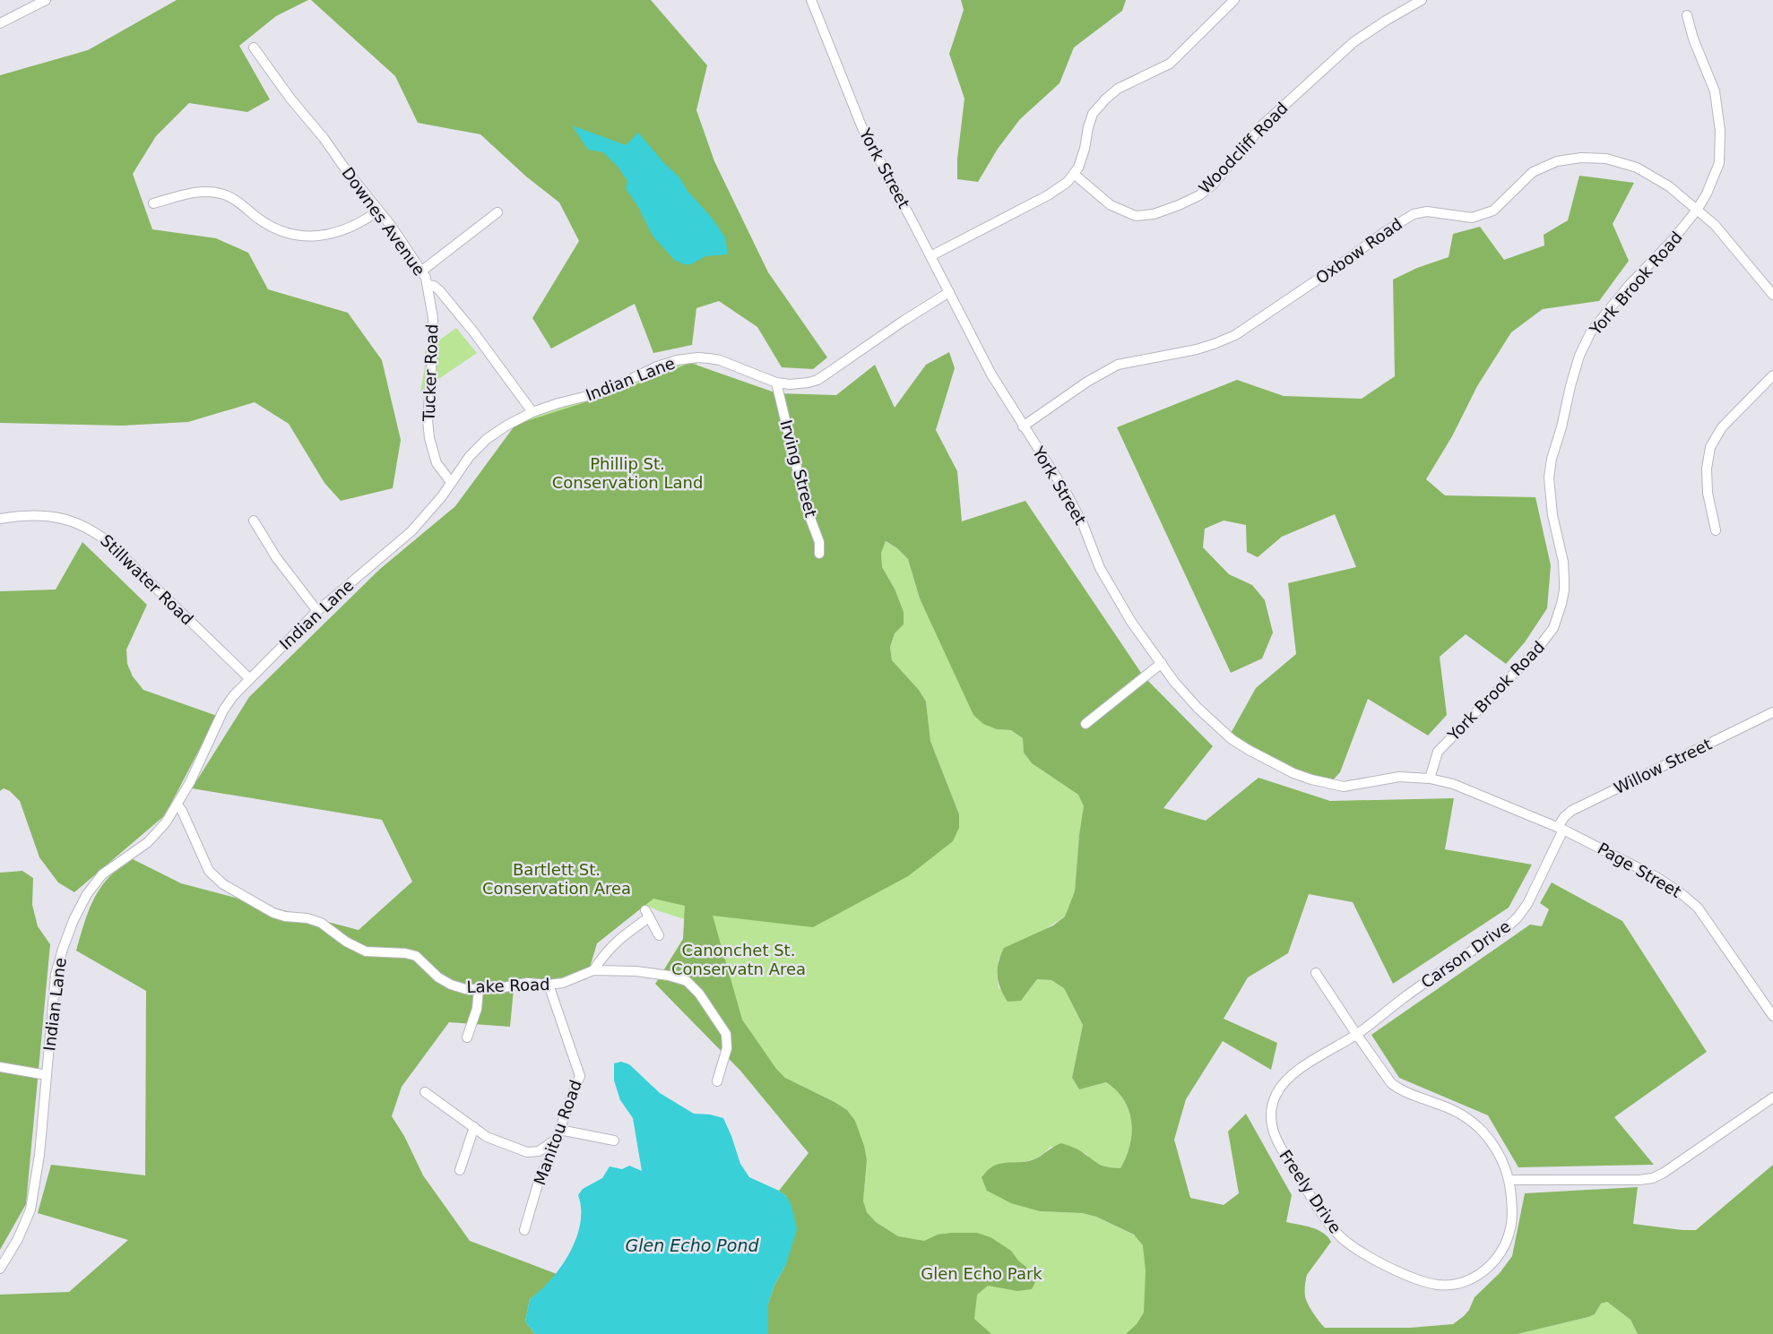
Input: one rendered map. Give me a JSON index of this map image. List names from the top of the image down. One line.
{"streets":{"street":["Woodcliff Road","York Street","Downes Avenue","Oxbow Road","York Brook Road","Tucker Road","Indian Lane","Irving Street","Stillwater Road","Willow Street","Page Street","Carson Drive","Lake Road","Manitou Road","Freely Drive"]},"crossings":[["York Street","Oxbow Road"],["York Street","York Brook Road"],["York Street","Indian Lane"],["York Street","Page Street"],["Downes Avenue","Tucker Road"],["Downes Avenue","Indian Lane"],["Oxbow Road","York Brook Road"],["Tucker Road","Indian Lane"],["Indian Lane","Irving Street"],["Indian Lane","Stillwater Road"],["Indian Lane","Lake Road"],["Willow Street","Page Street"],["Willow Street","Carson Drive"],["Page Street","Carson Drive"],["Carson Drive","Freely Drive"],["Lake Road","Manitou Road"]],"water":["Glen Echo Pond"],"parks":["Phillip St. Conservation Land","Bartlett St. Conservation Area","Canonchet St. Conservatn Area","Glen Echo Park"]}
